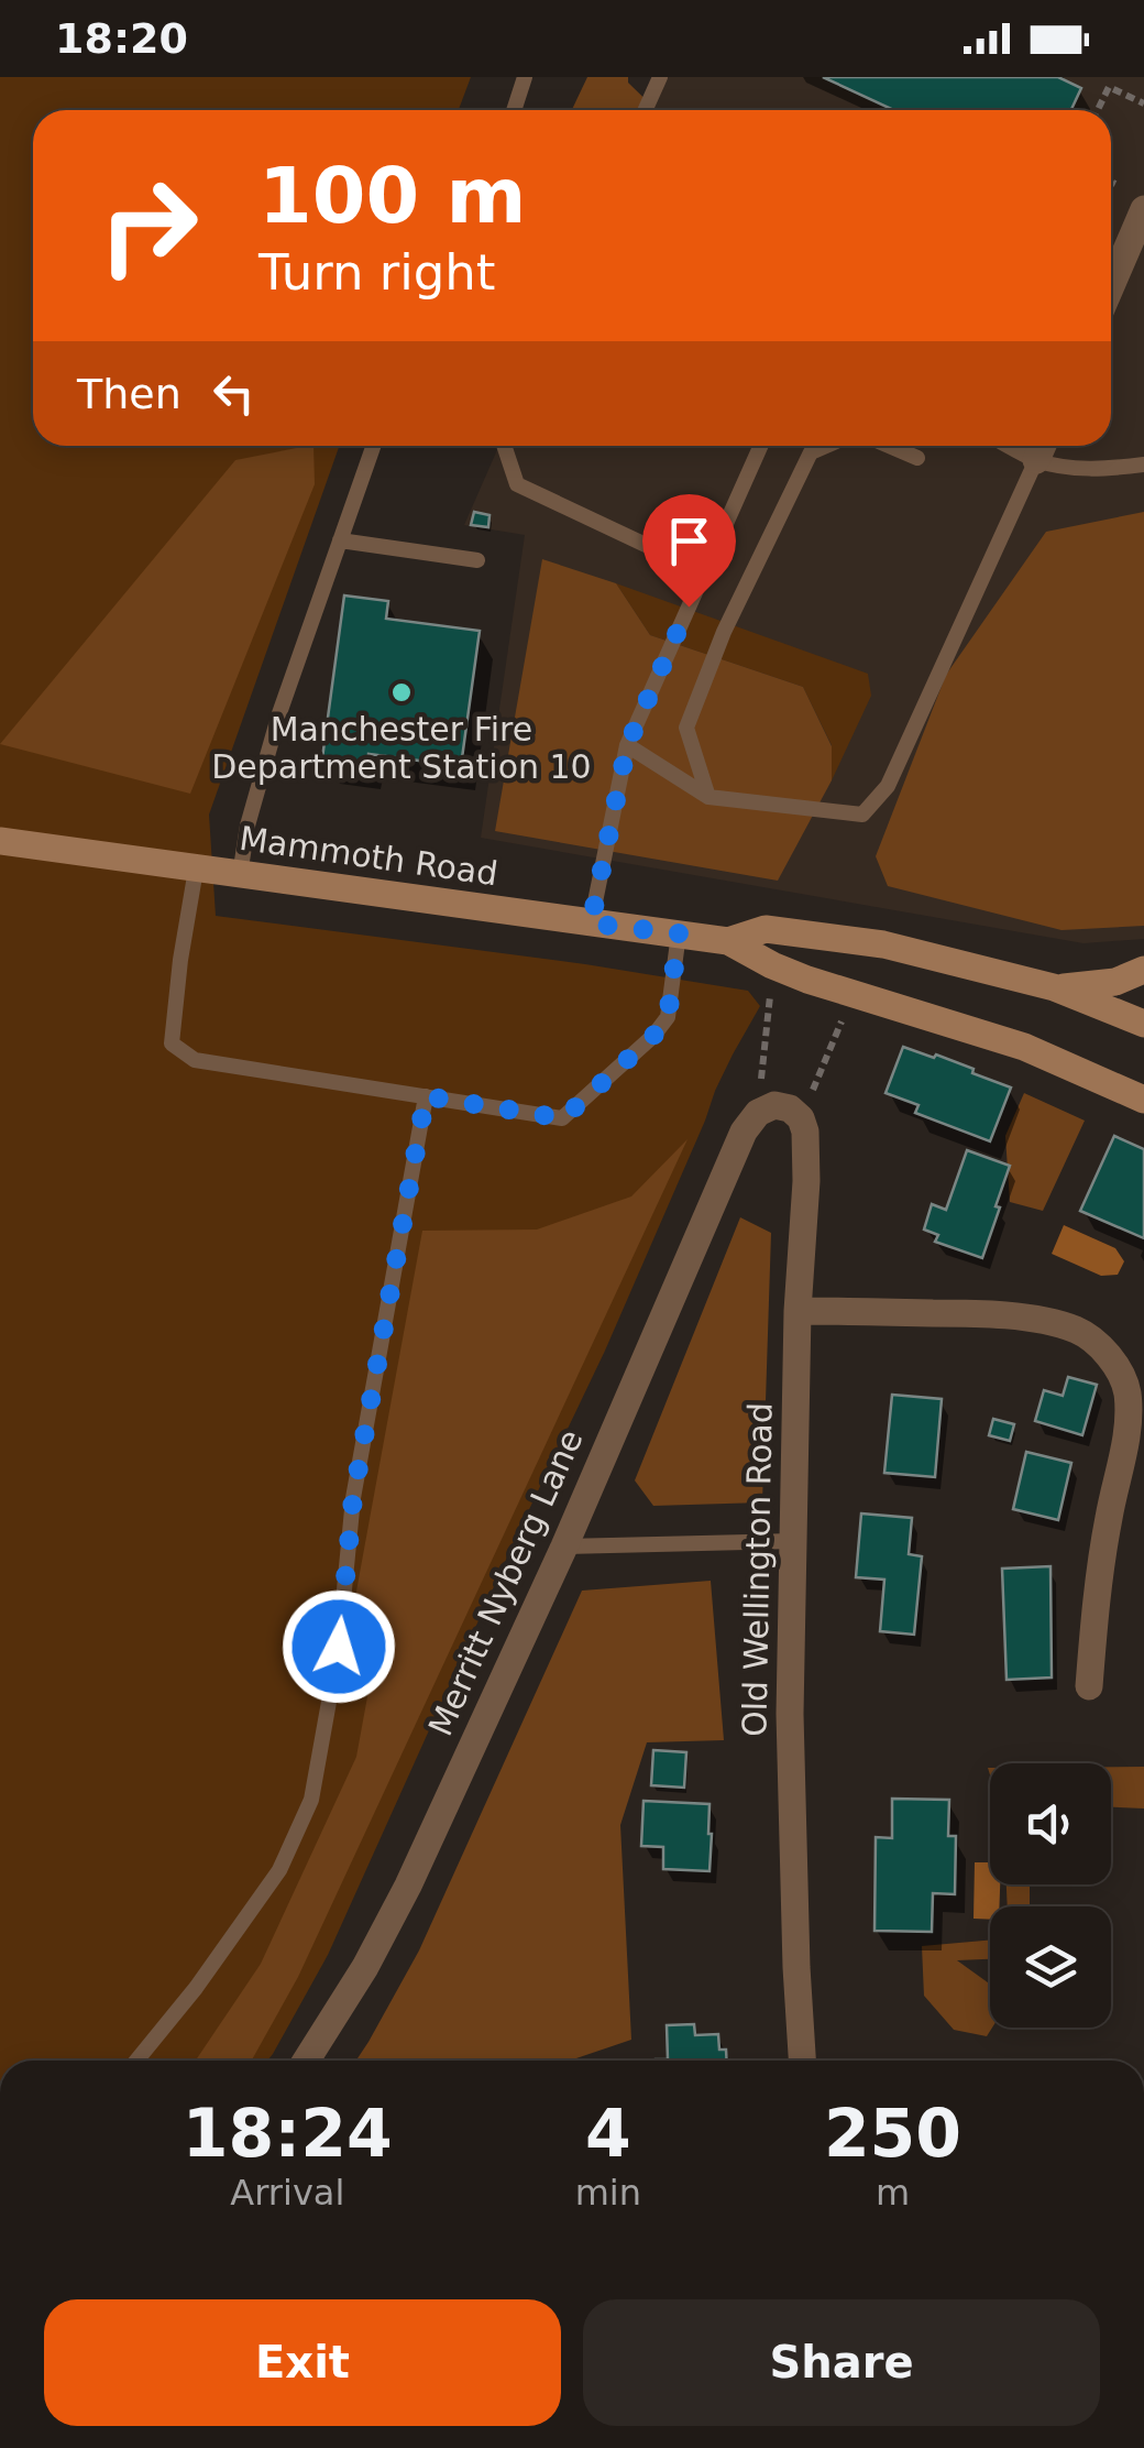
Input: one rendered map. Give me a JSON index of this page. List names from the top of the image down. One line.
{"streets":{"main road":["Mammoth Road"],"street":["Old Wellington Road","Merritt Nyberg Lane"]},"places":["Manchester Fire Department Station 10"],"page":{"status":"18:20","turn":["100 m","Turn right"],"then":"Then","eta":["18:24","Arrival","4","min","250","m"],"buttons":["Exit","Share"]}}
